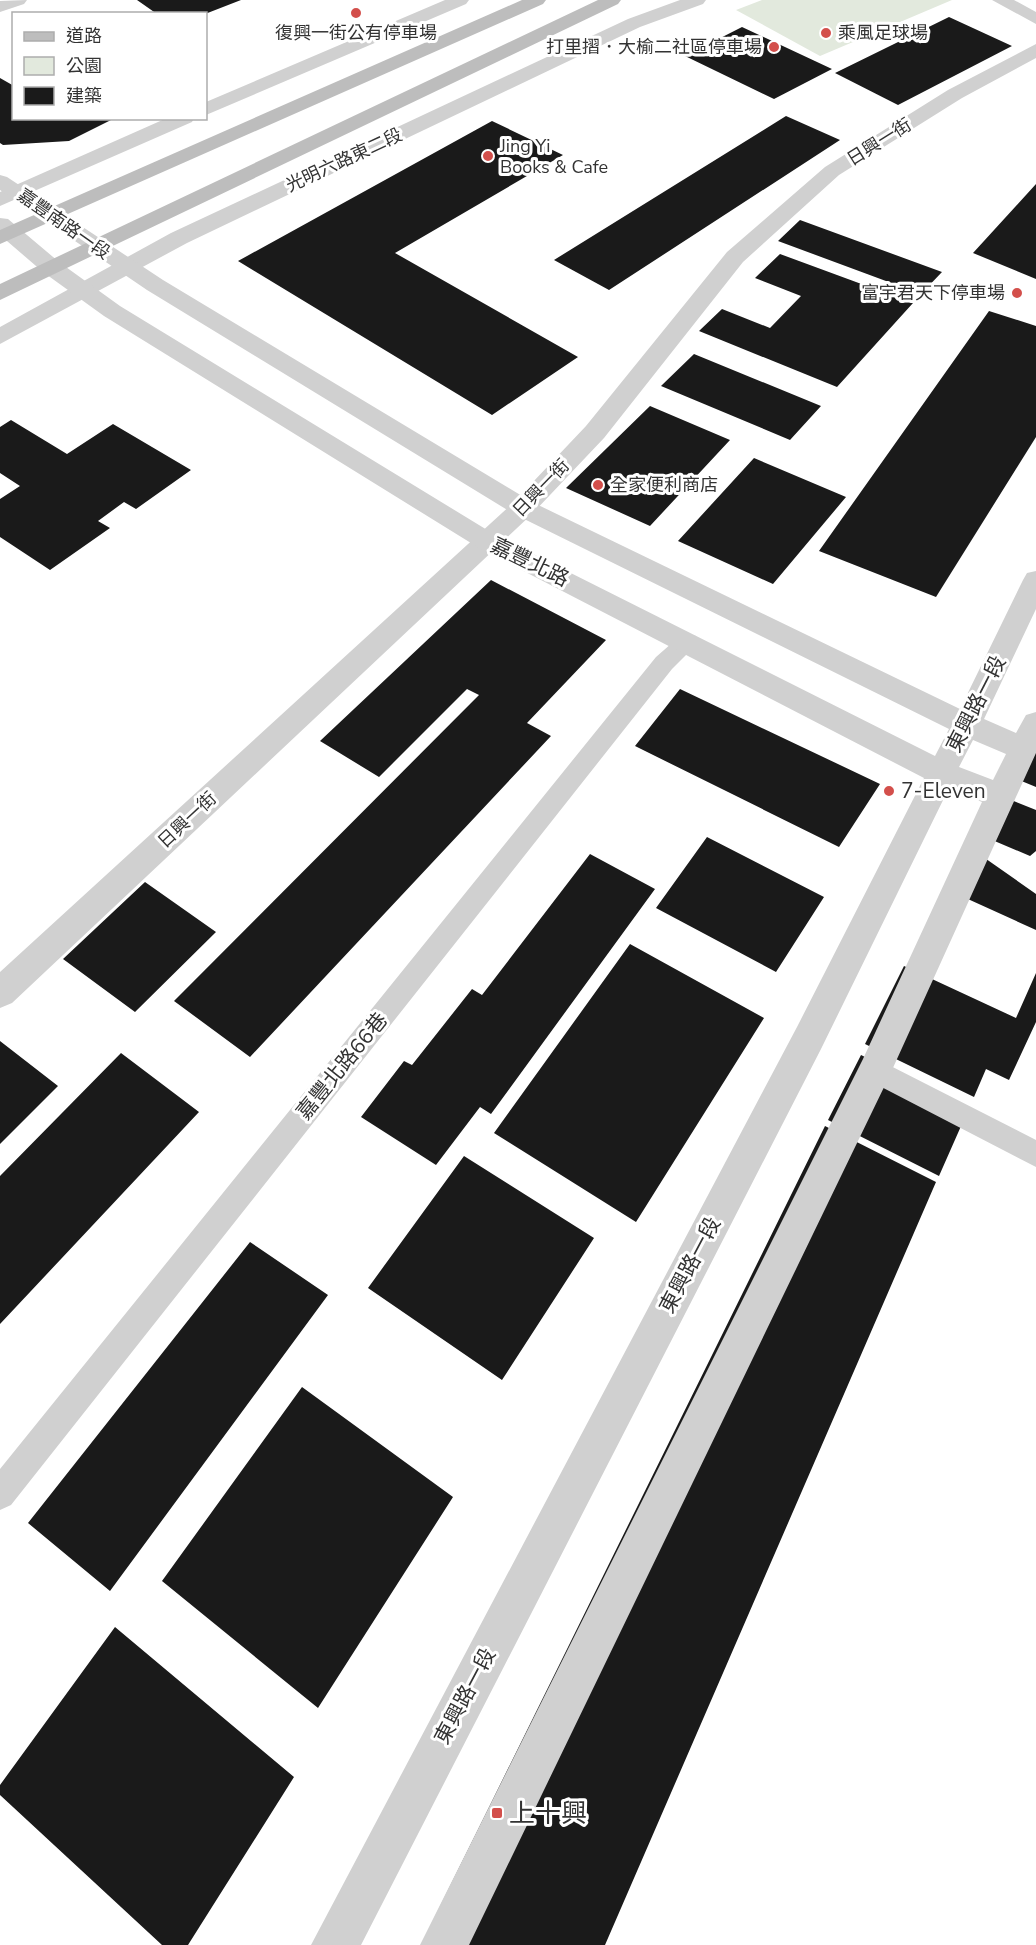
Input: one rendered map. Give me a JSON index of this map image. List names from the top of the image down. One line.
{"streets":{"main road":["光明六路東二段"],"street":["日興一街","嘉豐南路一段","嘉豐北路","東興路一段"],"lane":["嘉豐北路66巷"]},"crossings":[["日興一街","嘉豐北路"],["光明六路東二段","嘉豐南路一段"],["光明六路東二段","嘉豐北路"],["嘉豐南路一段","嘉豐北路"],["嘉豐北路","東興路一段"],["嘉豐北路","嘉豐北路66巷"]],"places":{"other":["復興一街公有停車場","乘風足球場","打里摺．大榆二社區停車場","Jing Yi Books & Cafe","富宇君天下停車場","全家便利商店","7-Eleven"],"transit":["上十興"]},"legend":["道路","公園","建築"]}
